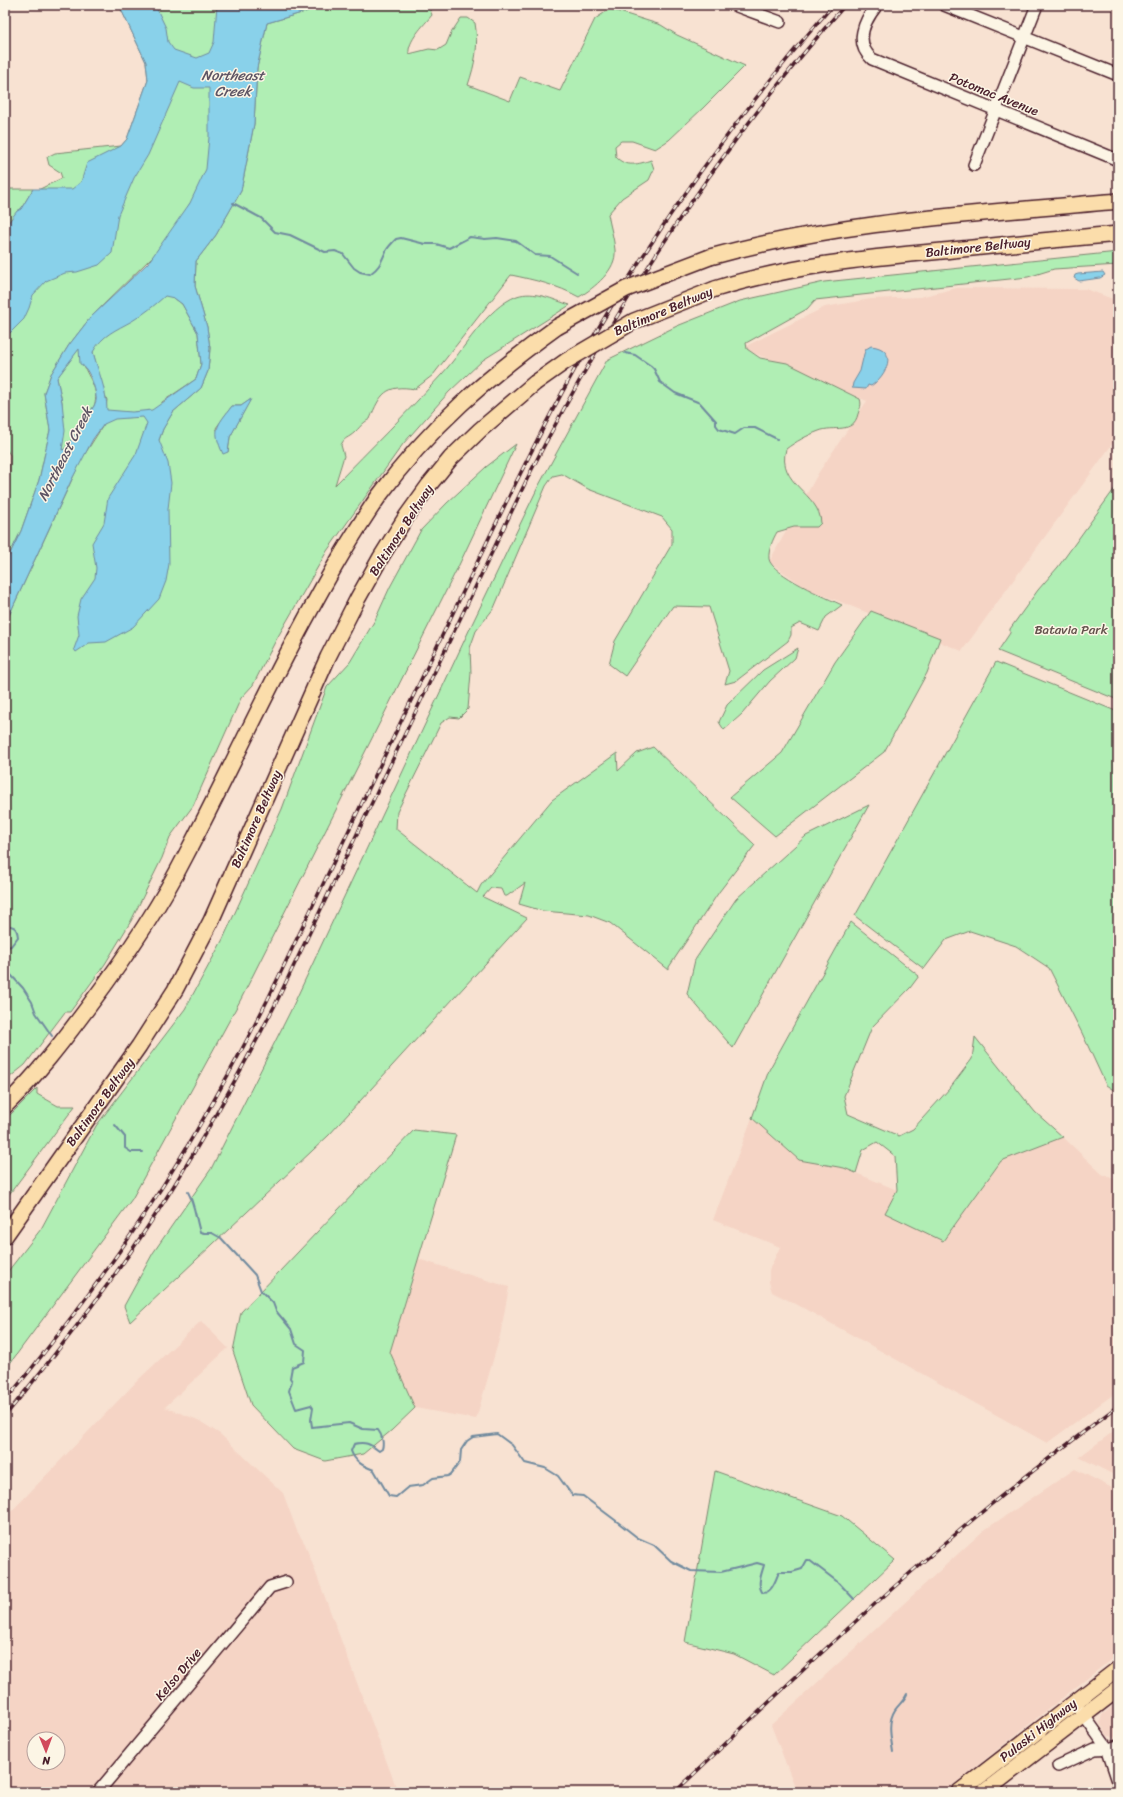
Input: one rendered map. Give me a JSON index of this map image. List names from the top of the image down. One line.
{"streets":{"highway":["Baltimore Beltway","Pulaski Highway"],"street":["Potomac Avenue","Kelso Drive"]},"water":["Northeast Creek"],"parks":["Batavia Park"],"north":"bottom"}
